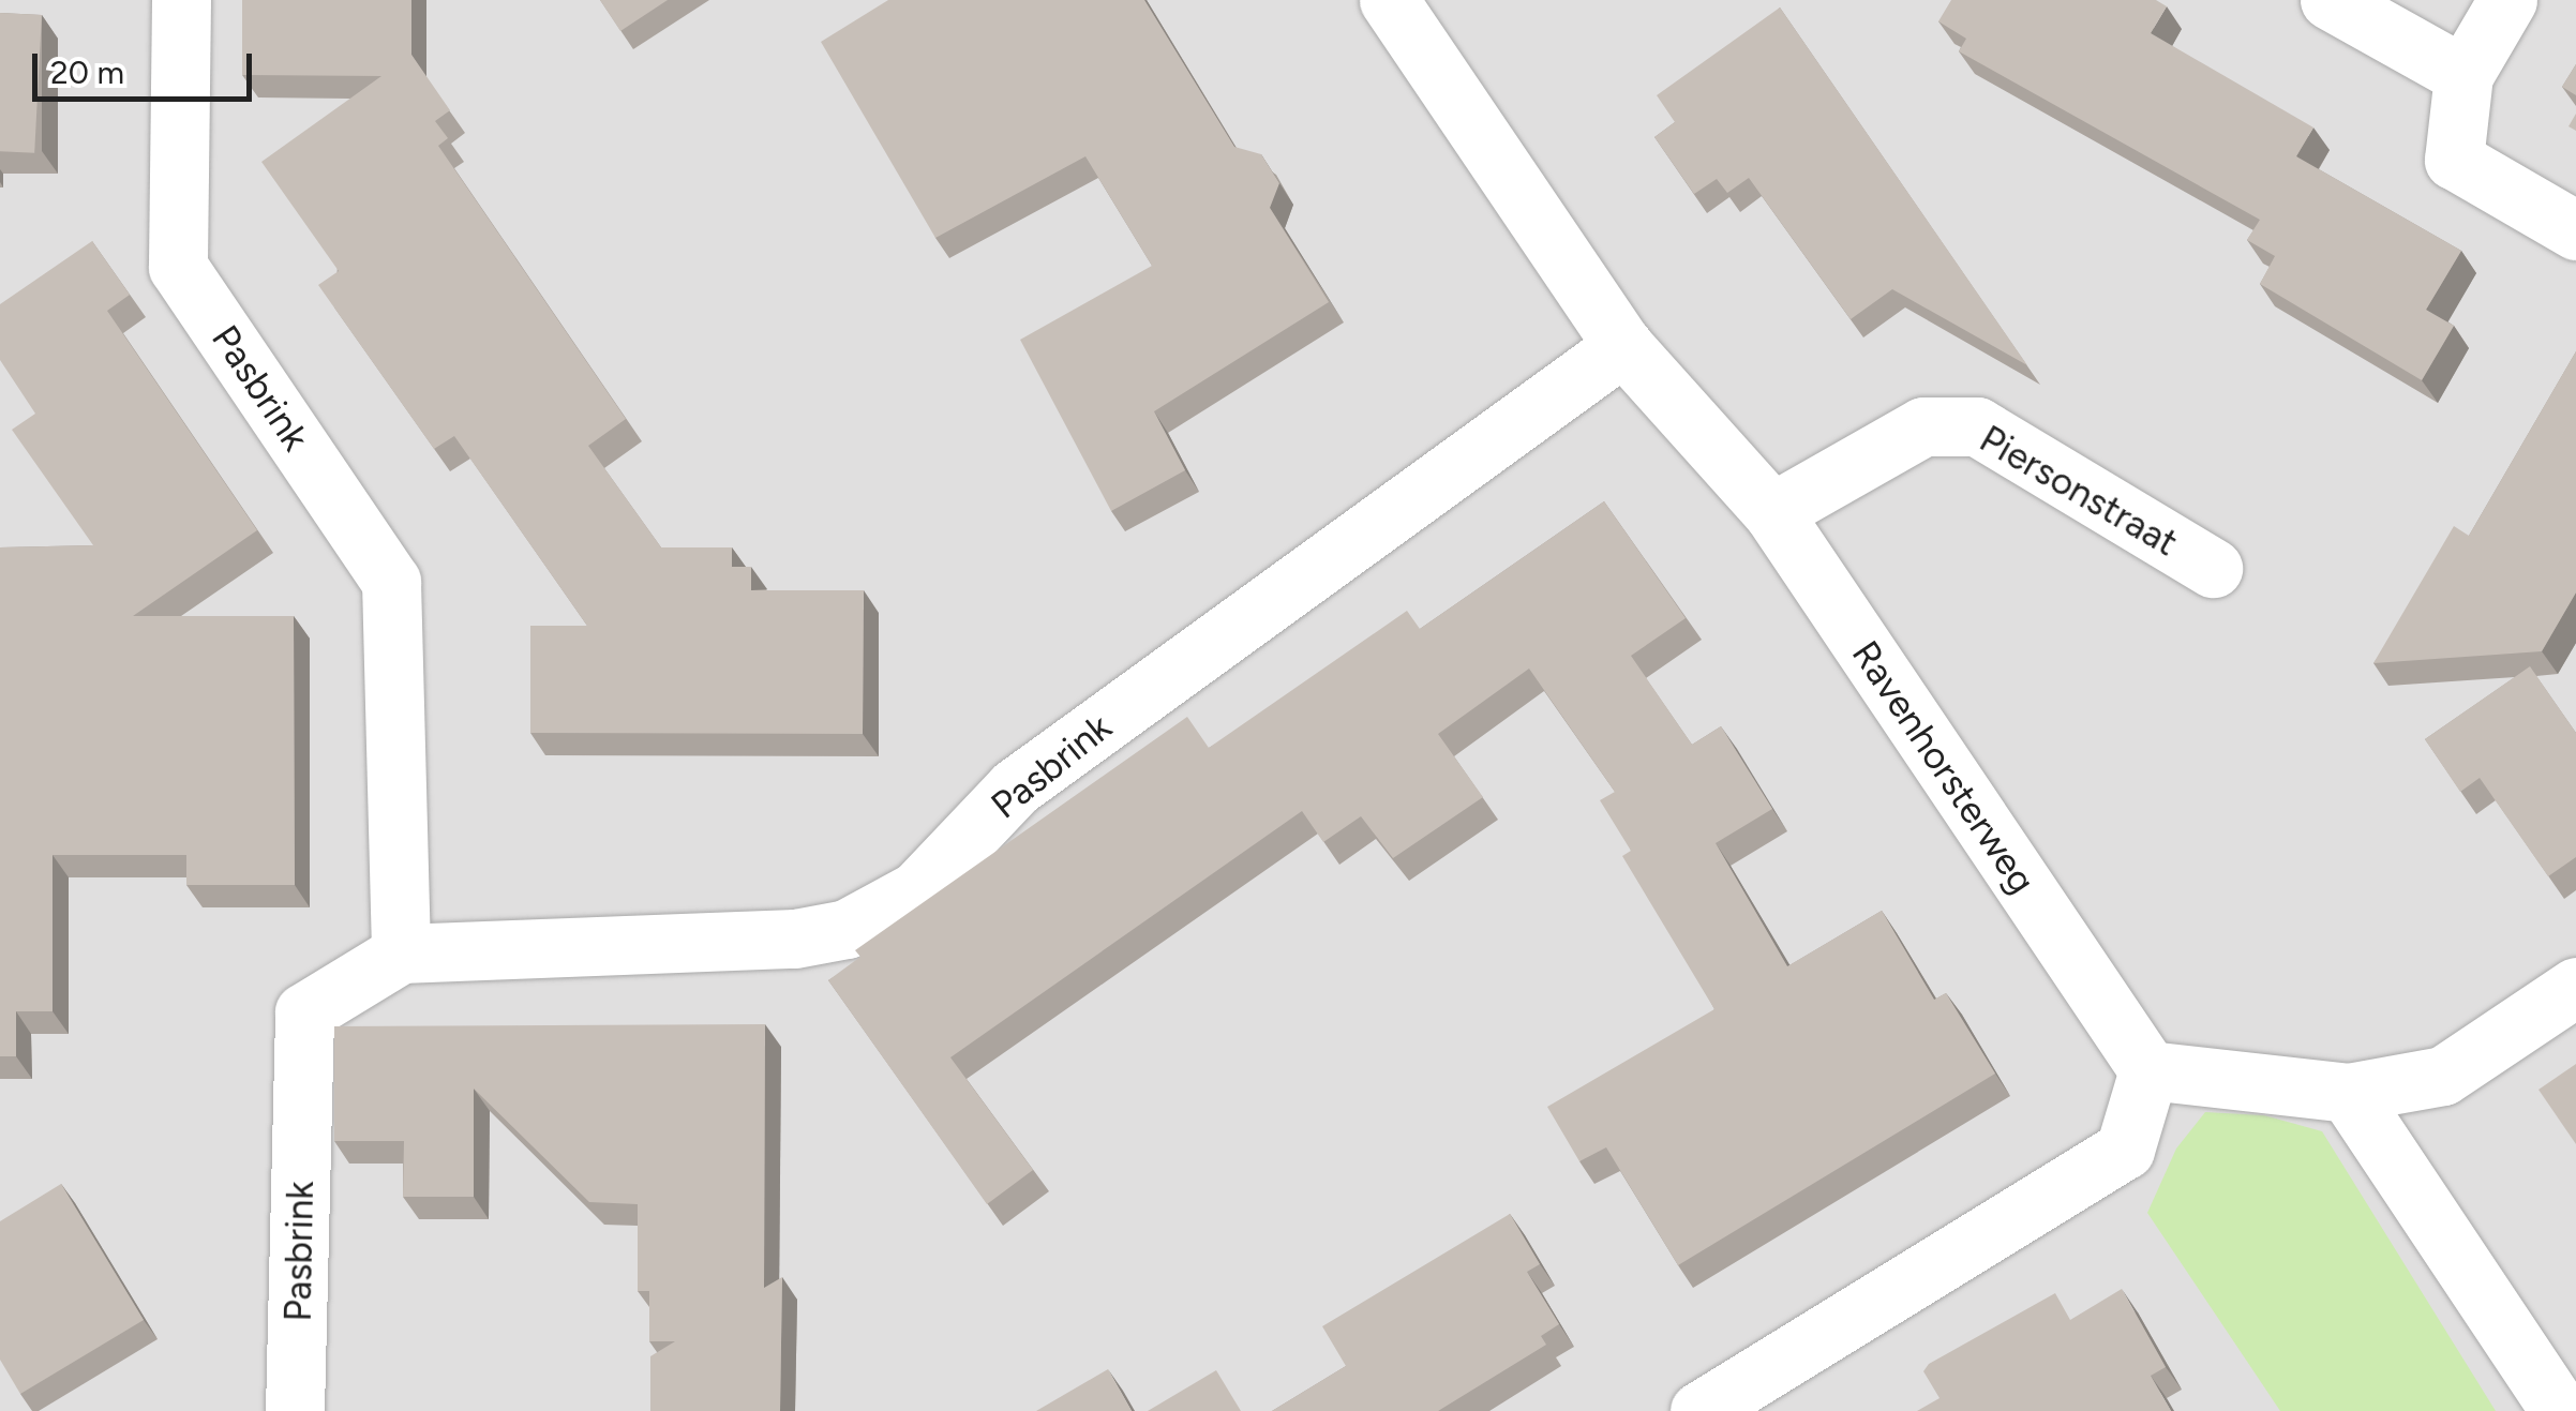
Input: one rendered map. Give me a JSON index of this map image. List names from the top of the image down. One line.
{"streets":{"street":["Pasbrink","Piersonstraat","Ravenhorsterweg"]},"crossings":[["Pasbrink","Ravenhorsterweg"],["Piersonstraat","Ravenhorsterweg"]],"scale_bar":"20 m"}
